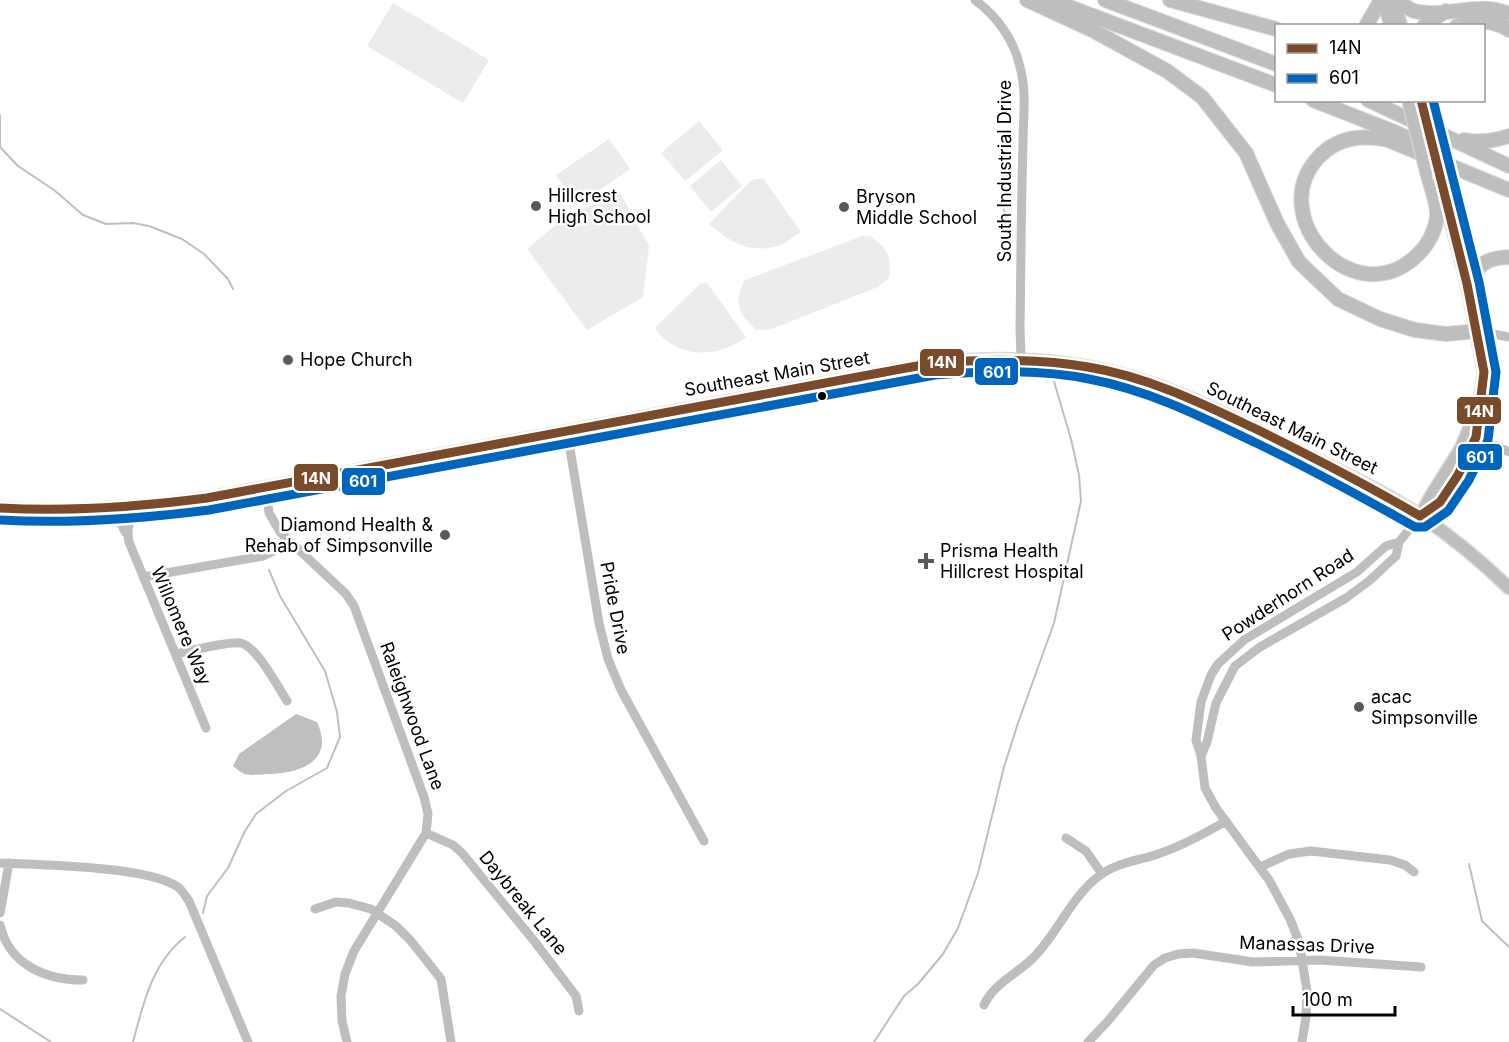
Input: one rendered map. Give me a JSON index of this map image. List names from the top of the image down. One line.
{"streets":{"main road":["Southeast Main Street"],"street":["South Industrial Drive","Powderhorn Road","Pride Drive","Willomere Way","Raleighwood Lane","Daybreak Lane","Manassas Drive"]},"crossings":[["South Industrial Drive","Southeast Main Street"],["Southeast Main Street","Powderhorn Road"],["Southeast Main Street","Pride Drive"],["Southeast Main Street","Willomere Way"],["Southeast Main Street","Raleighwood Lane"],["Powderhorn Road","Manassas Drive"],["Raleighwood Lane","Daybreak Lane"]],"places":{"other":["Hillcrest High School","Bryson Middle School","Hope Church","Diamond Health & Rehab of Simpsonville","acac Simpsonville"],"health":["Prisma Health Hillcrest Hospital"]},"lines":["transit line 14N","transit line 601"],"legend":["14N","601"],"scale_bar":"100 m"}
